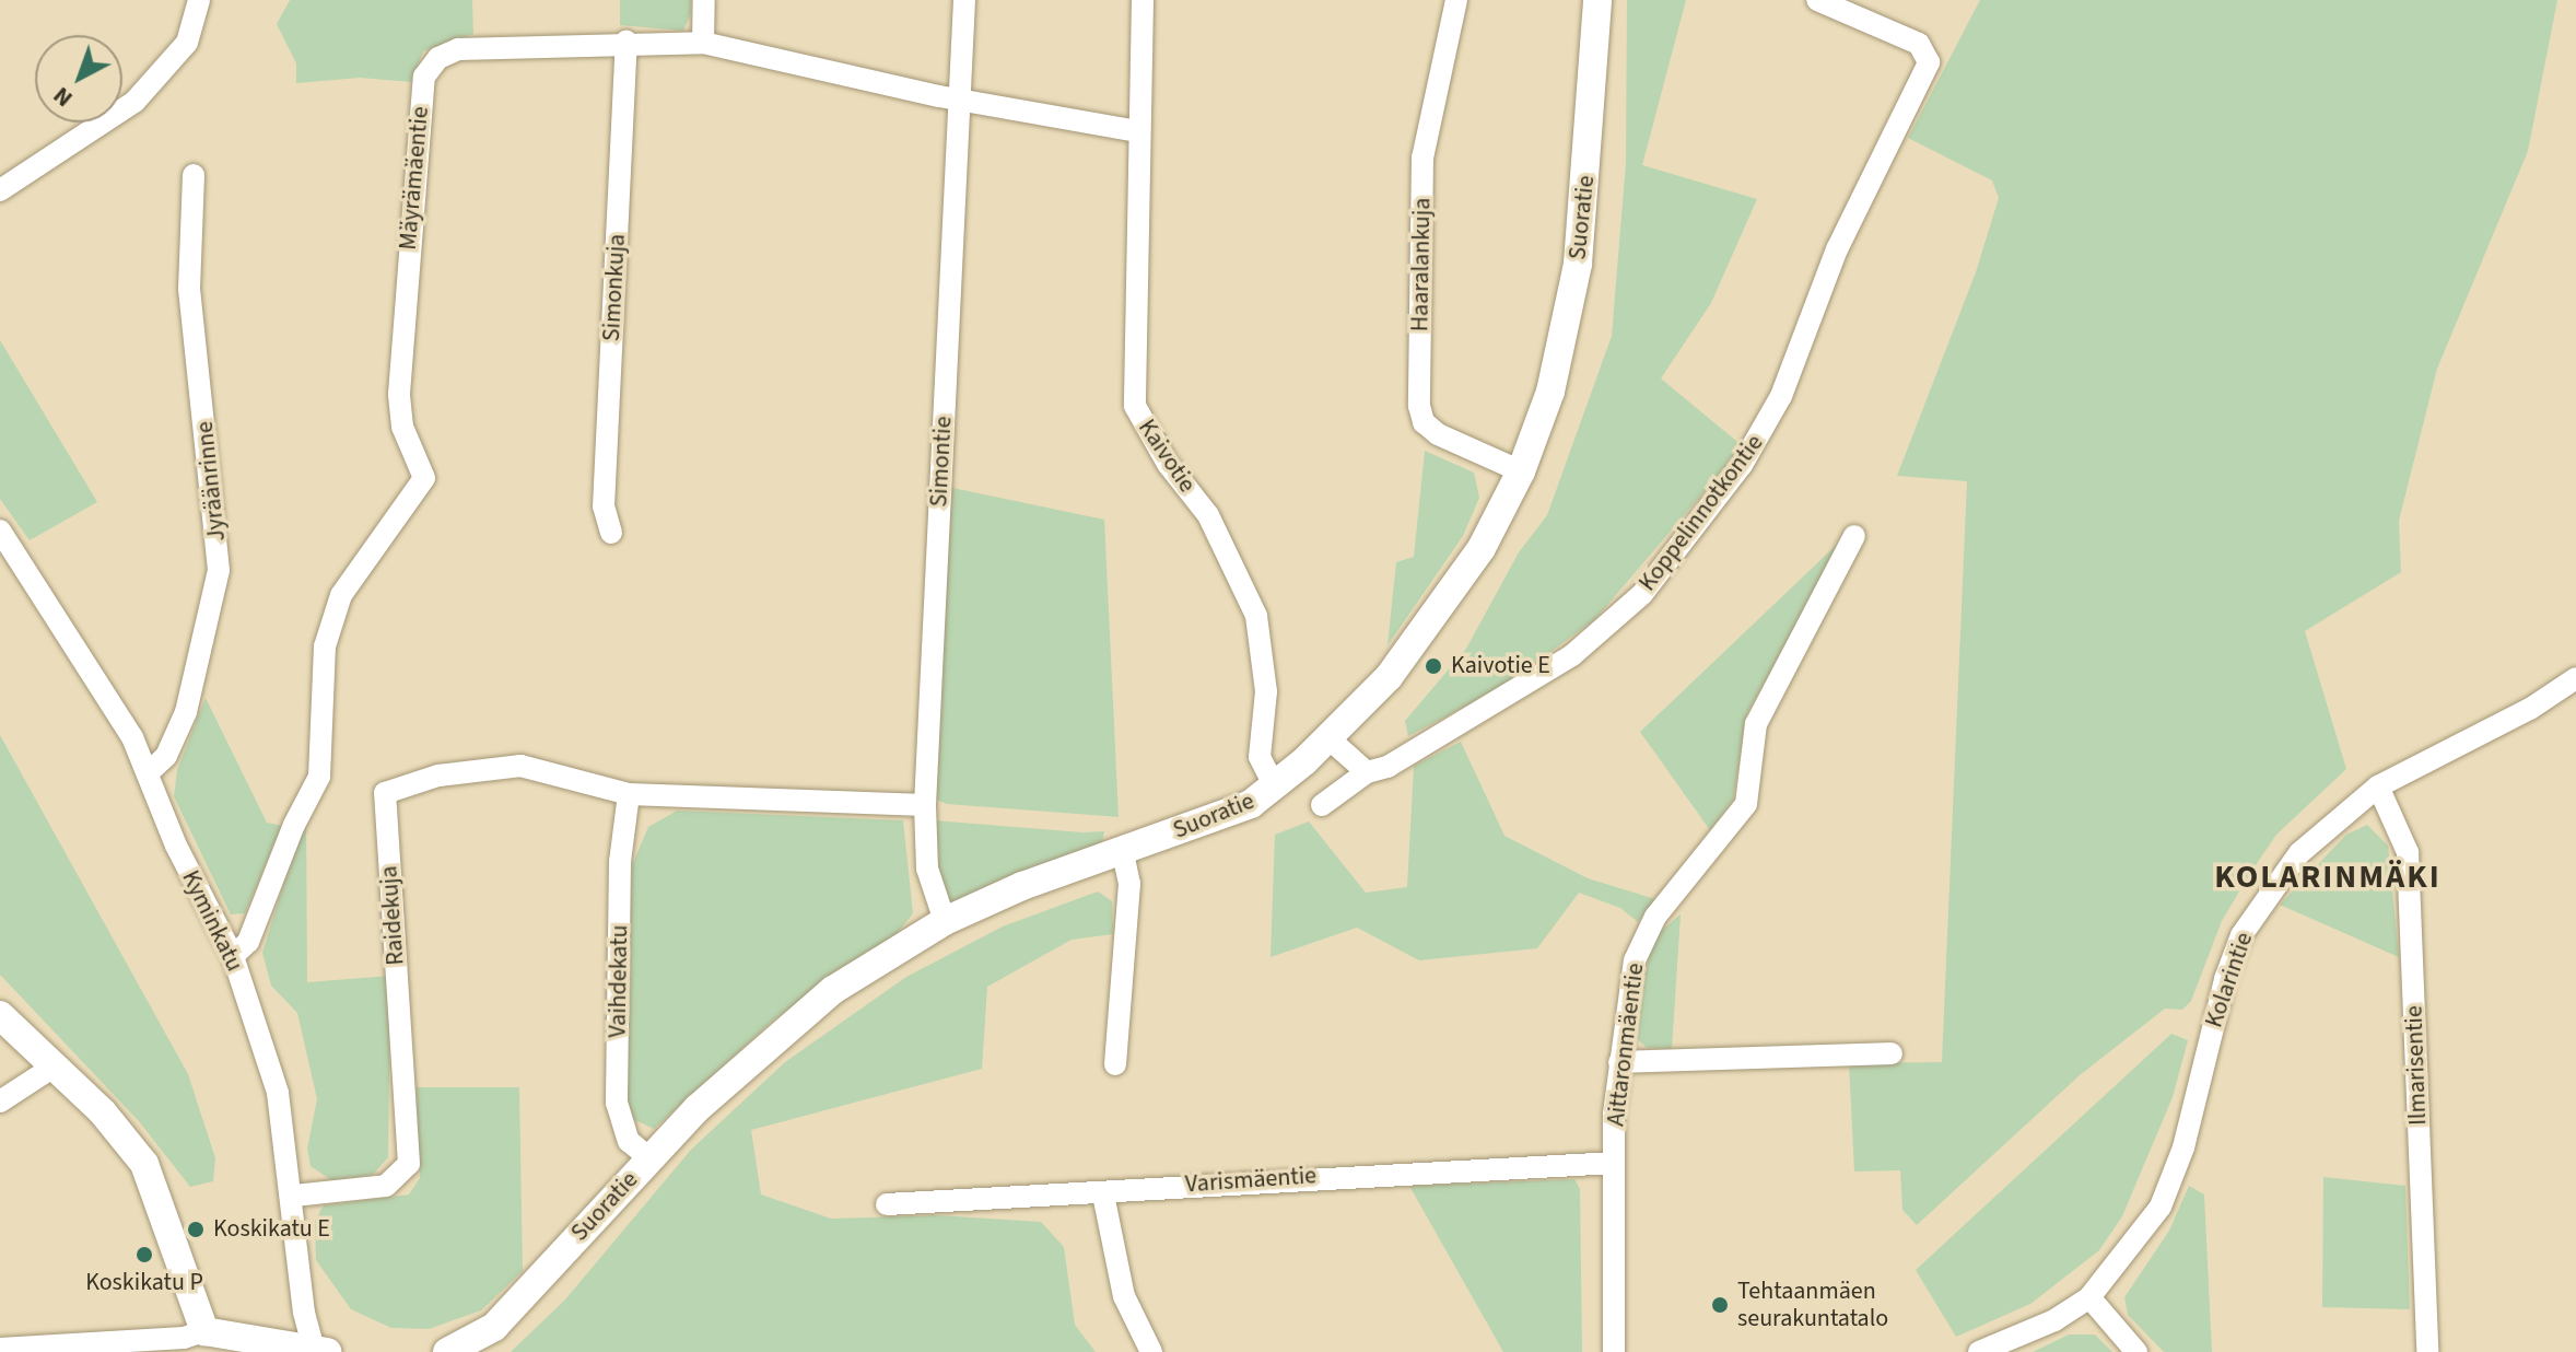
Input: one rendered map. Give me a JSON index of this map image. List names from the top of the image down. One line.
{"streets":{"street":["Mäyrämäentie","Suoratie","Haaralankuja","Simonkuja","Kaivotie","Simontie","Jyräänrinne","Koppelinnotkontie","Raidekuja","Kyminkatu","Kolarintie","Vaihdekatu","Aittaronmäentie","Ilmarisentie","Varismäentie"]},"crossings":[["Mäyrämäentie","Simonkuja"],["Mäyrämäentie","Kaivotie"],["Mäyrämäentie","Simontie"],["Mäyrämäentie","Kyminkatu"],["Suoratie","Haaralankuja"],["Suoratie","Kaivotie"],["Suoratie","Simontie"],["Suoratie","Vaihdekatu"],["Jyräänrinne","Kyminkatu"],["Raidekuja","Kyminkatu"],["Raidekuja","Vaihdekatu"],["Kolarintie","Ilmarisentie"],["Aittaronmäentie","Varismäentie"]],"districts":["KOLARINMÄKI"],"places":["Kaivotie E","Koskikatu E","Koskikatu P","Tehtaanmäen seurakuntatalo"],"north":"bottom left"}
